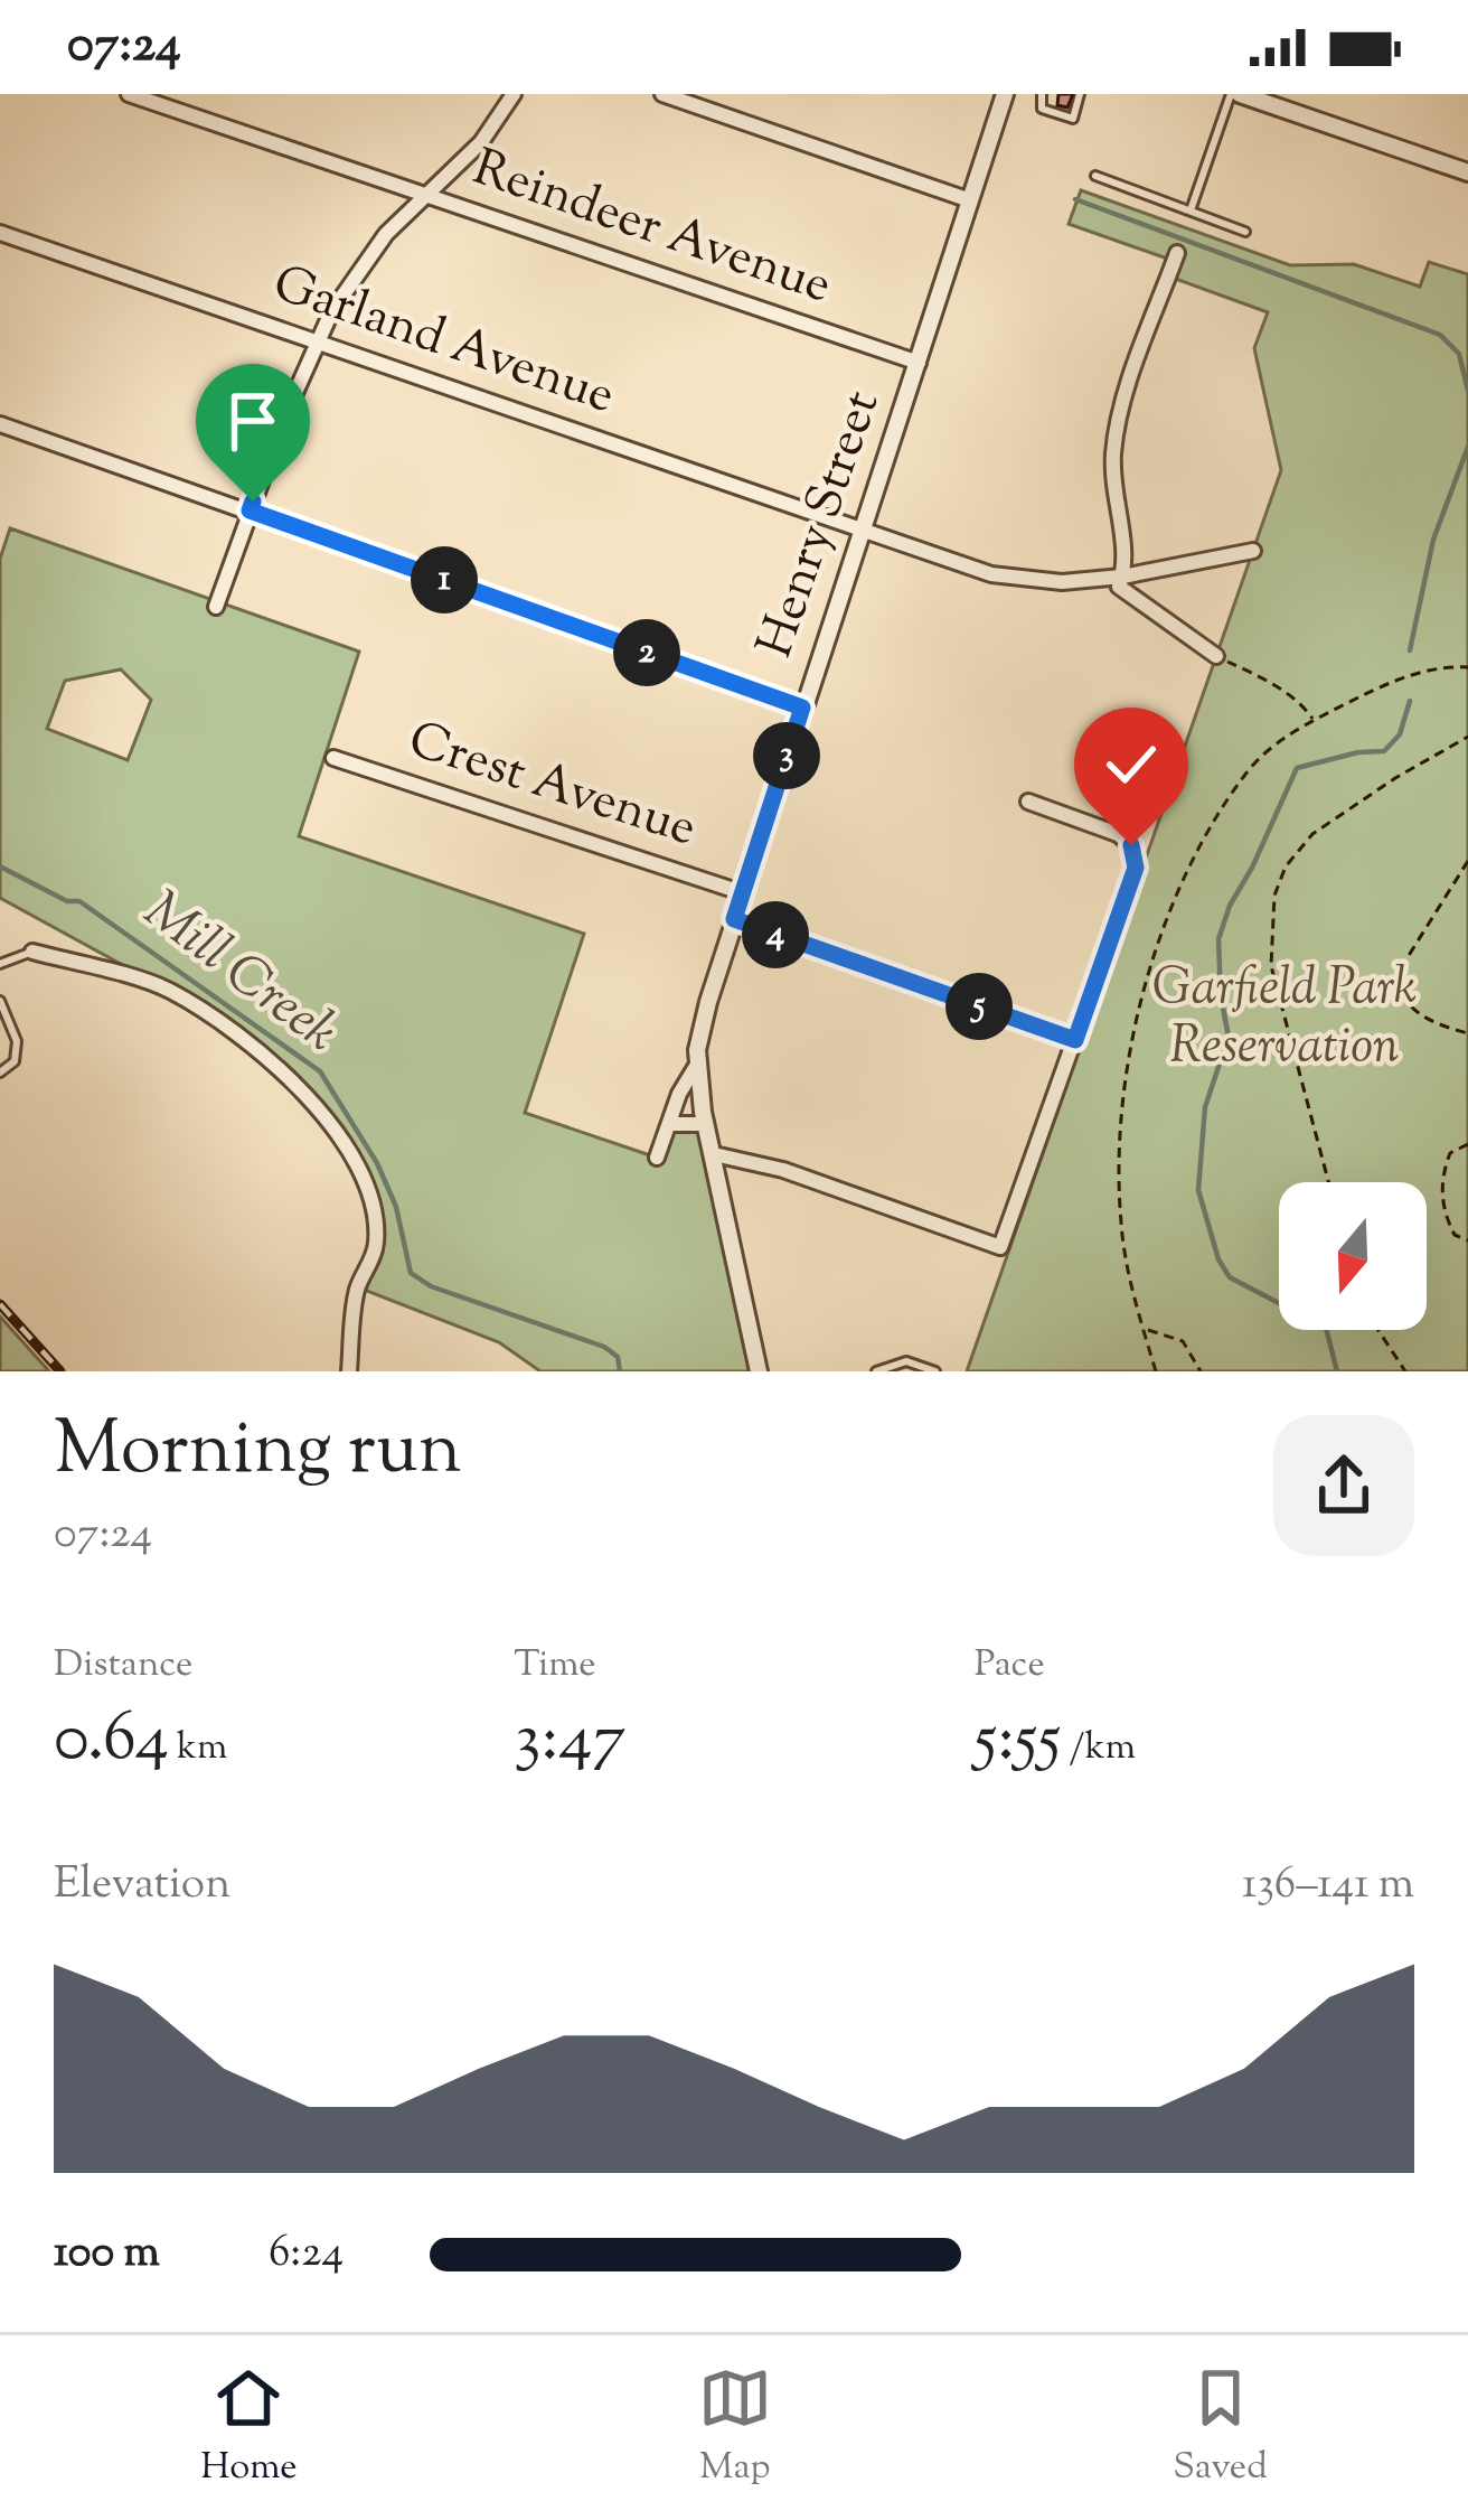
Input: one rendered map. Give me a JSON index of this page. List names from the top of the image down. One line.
{"streets":{"street":["Reindeer Avenue","Garland Avenue","Henry Street","Crest Avenue"]},"crossings":[["Reindeer Avenue","Henry Street"],["Garland Avenue","Henry Street"],["Henry Street","Crest Avenue"]],"water":["Mill Creek"],"parks":["Garfield Park Reservation"],"north":"bottom","page":{"status":"07:24","pins":["1","2","3","4","5"],"heading":["Morning run","07:24"],"stats":[["Distance","0.64 km"],["Time","3:47"],["Pace","5:55 /km"]],"chart":["Elevation","136–141 m"],"list":[{"name":"100 m","note":"6:24"}],"tabs":["Home","Map","Saved"]}}
